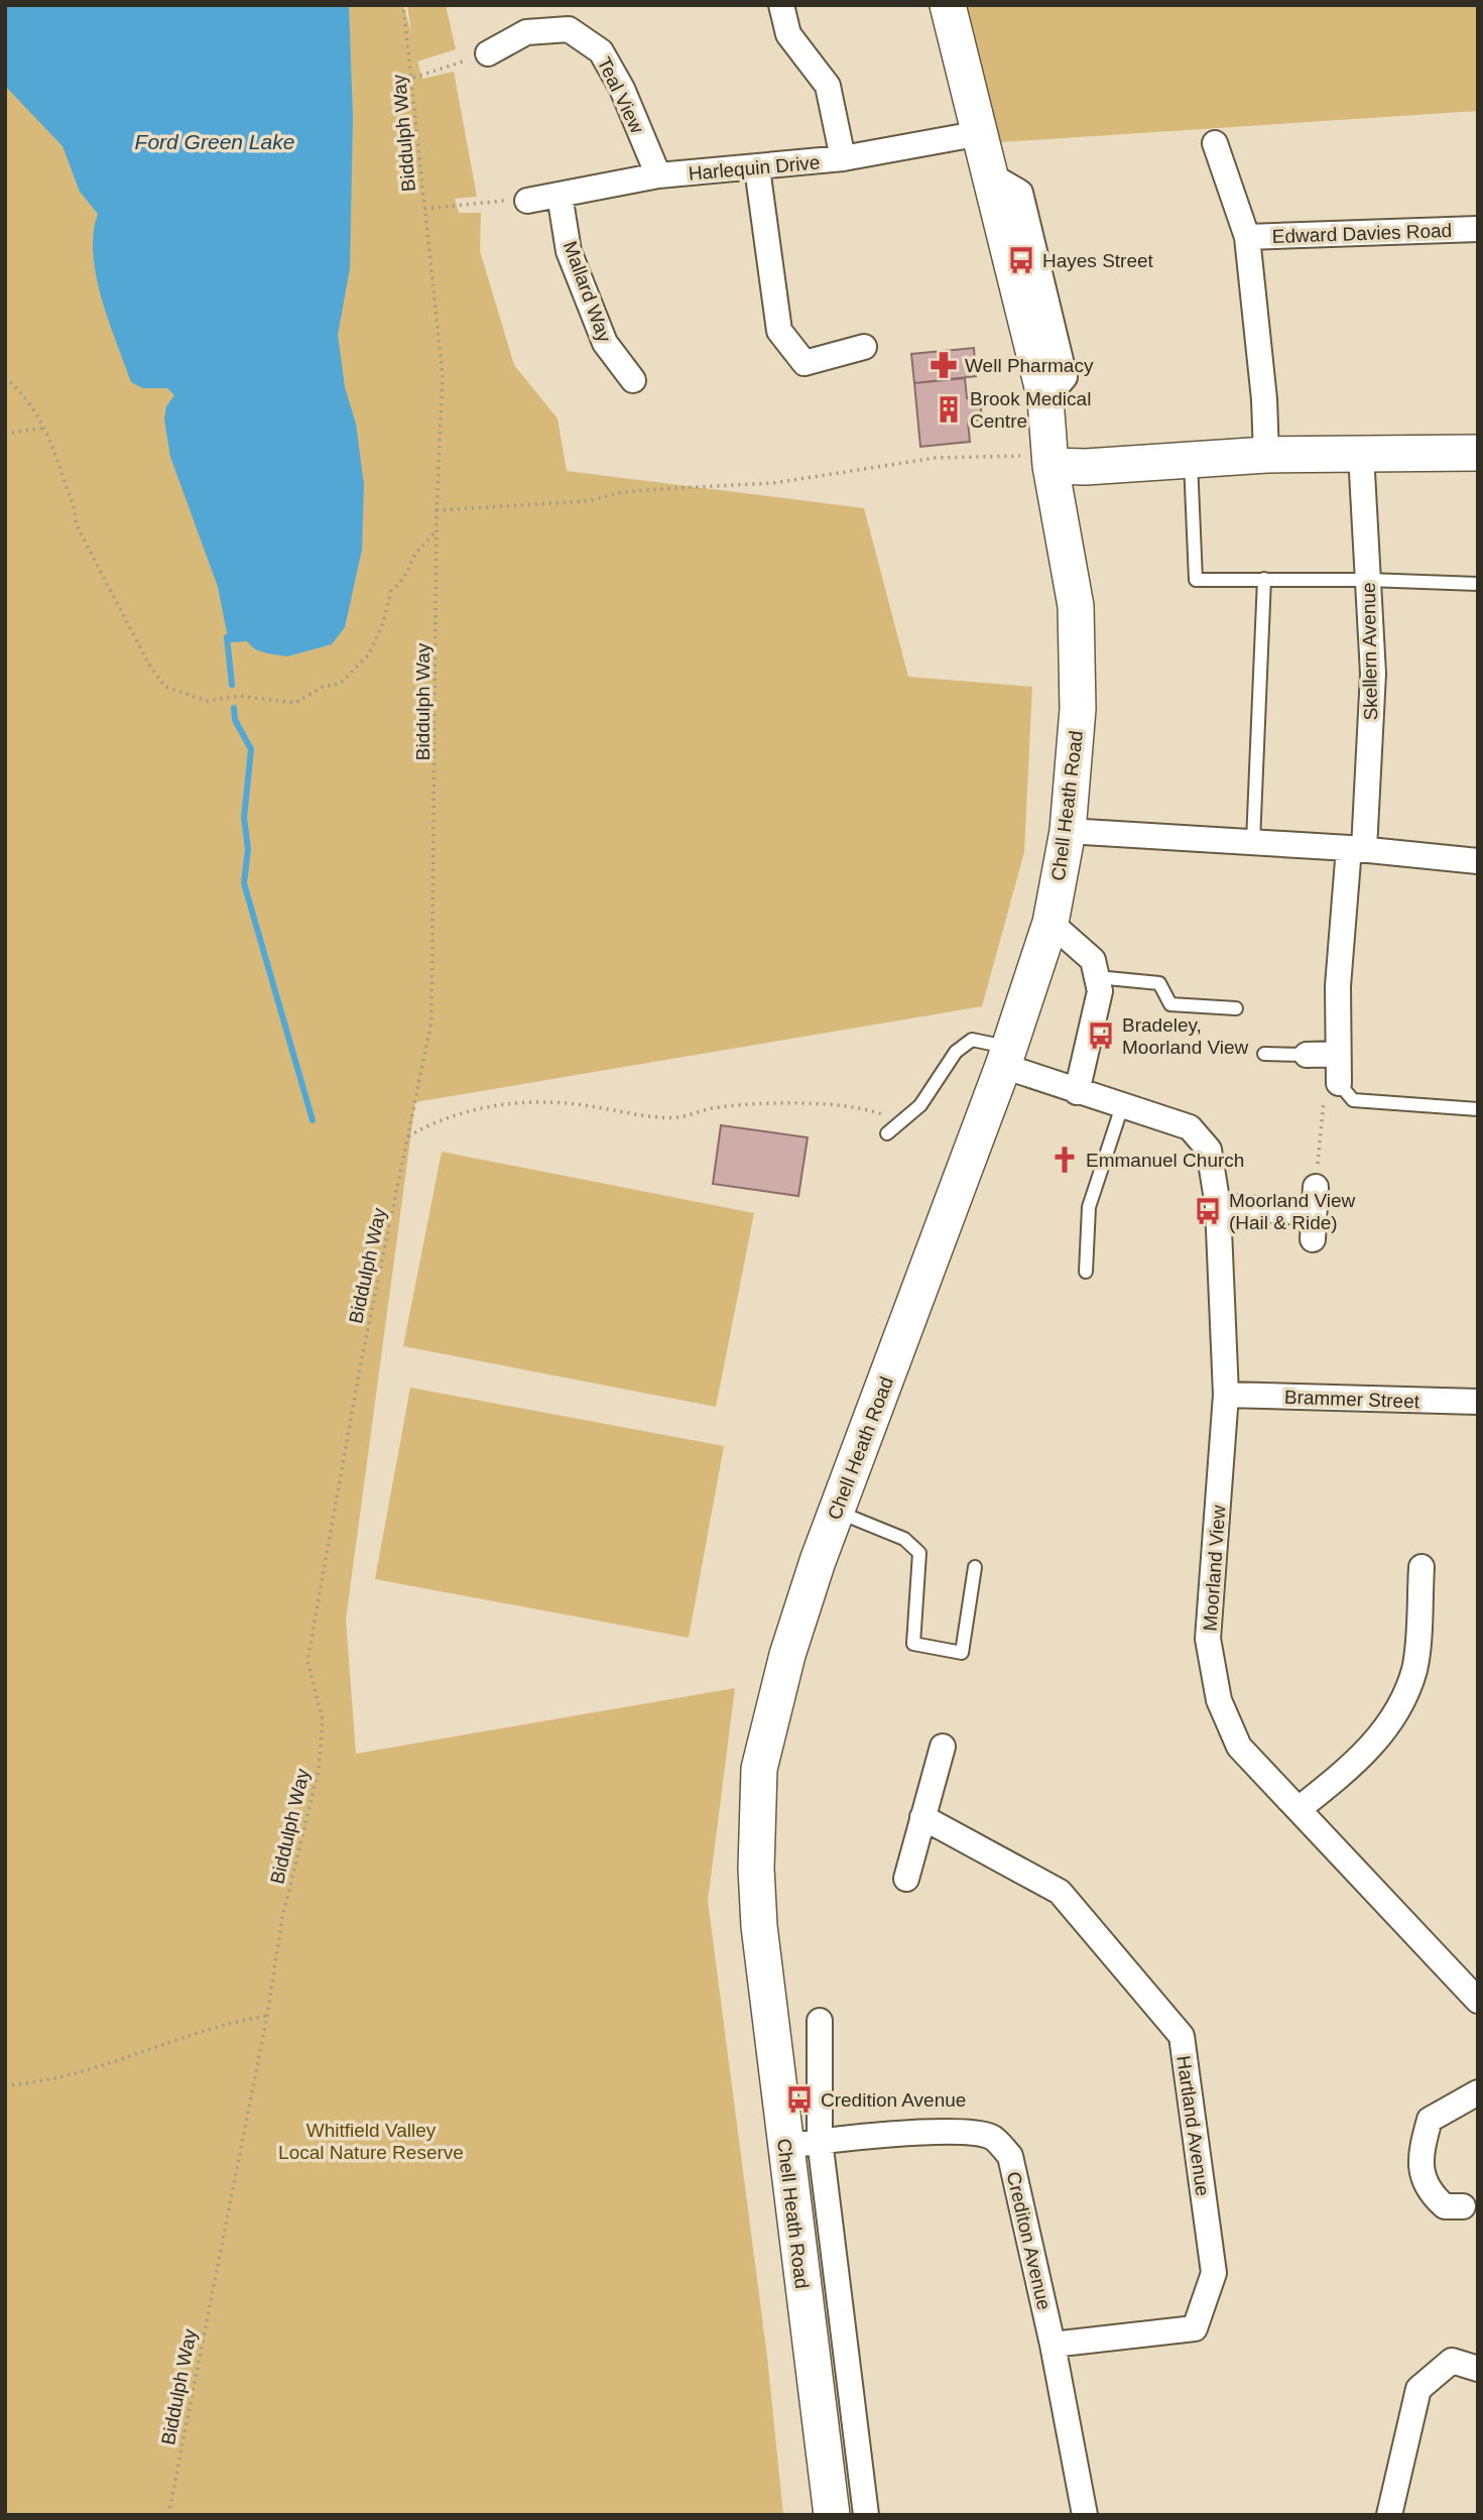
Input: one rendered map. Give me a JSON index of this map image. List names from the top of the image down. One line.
{"streets":{"street":["Teal View","Harlequin Drive","Edward Davies Road","Mallard Way","Skellern Avenue","Chell Heath Road","Brammer Street","Moorland View","Hartland Avenue","Crediton Avenue"],"path":["Biddulph Way"]},"crossings":[["Teal View","Harlequin Drive"],["Harlequin Drive","Mallard Way"],["Harlequin Drive","Chell Heath Road"],["Chell Heath Road","Moorland View"],["Chell Heath Road","Crediton Avenue"],["Brammer Street","Moorland View"],["Hartland Avenue","Crediton Avenue"]],"water":["Ford Green Lake"],"parks":["Whitfield Valley Local Nature Reserve"],"places":{"bus stop":["Hayes Street","Bradeley, Moorland View","Moorland View (Hail & Ride)","Credition Avenue"],"pharmacy":["Well Pharmacy"],"building":["Brook Medical Centre"],"church":["Emmanuel Church"]}}
